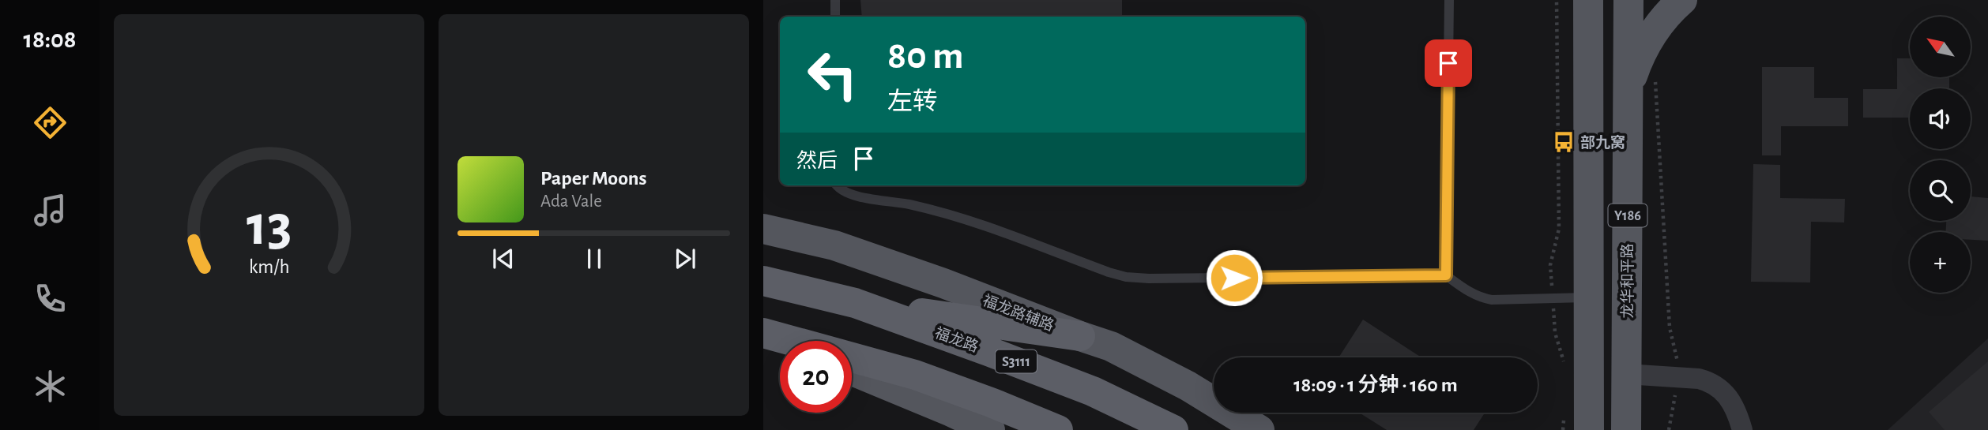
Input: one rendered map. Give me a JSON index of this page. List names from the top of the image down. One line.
{"streets":{"highway":["福龙路","S3111"],"main road":["Y186","龙华和平路","福龙路辅路"]},"places":{"bus stop":["部九窝"]},"north":"top left","page":{"tabs":"18:08","map_buttons":"+","turn":["80 m","左转"],"then":"然后","song":["Paper Moons","Ada Vale"],"limit":"20","trip":"18:09 · 1 分钟 · 160 m","gauge":["13","km/h"]}}
